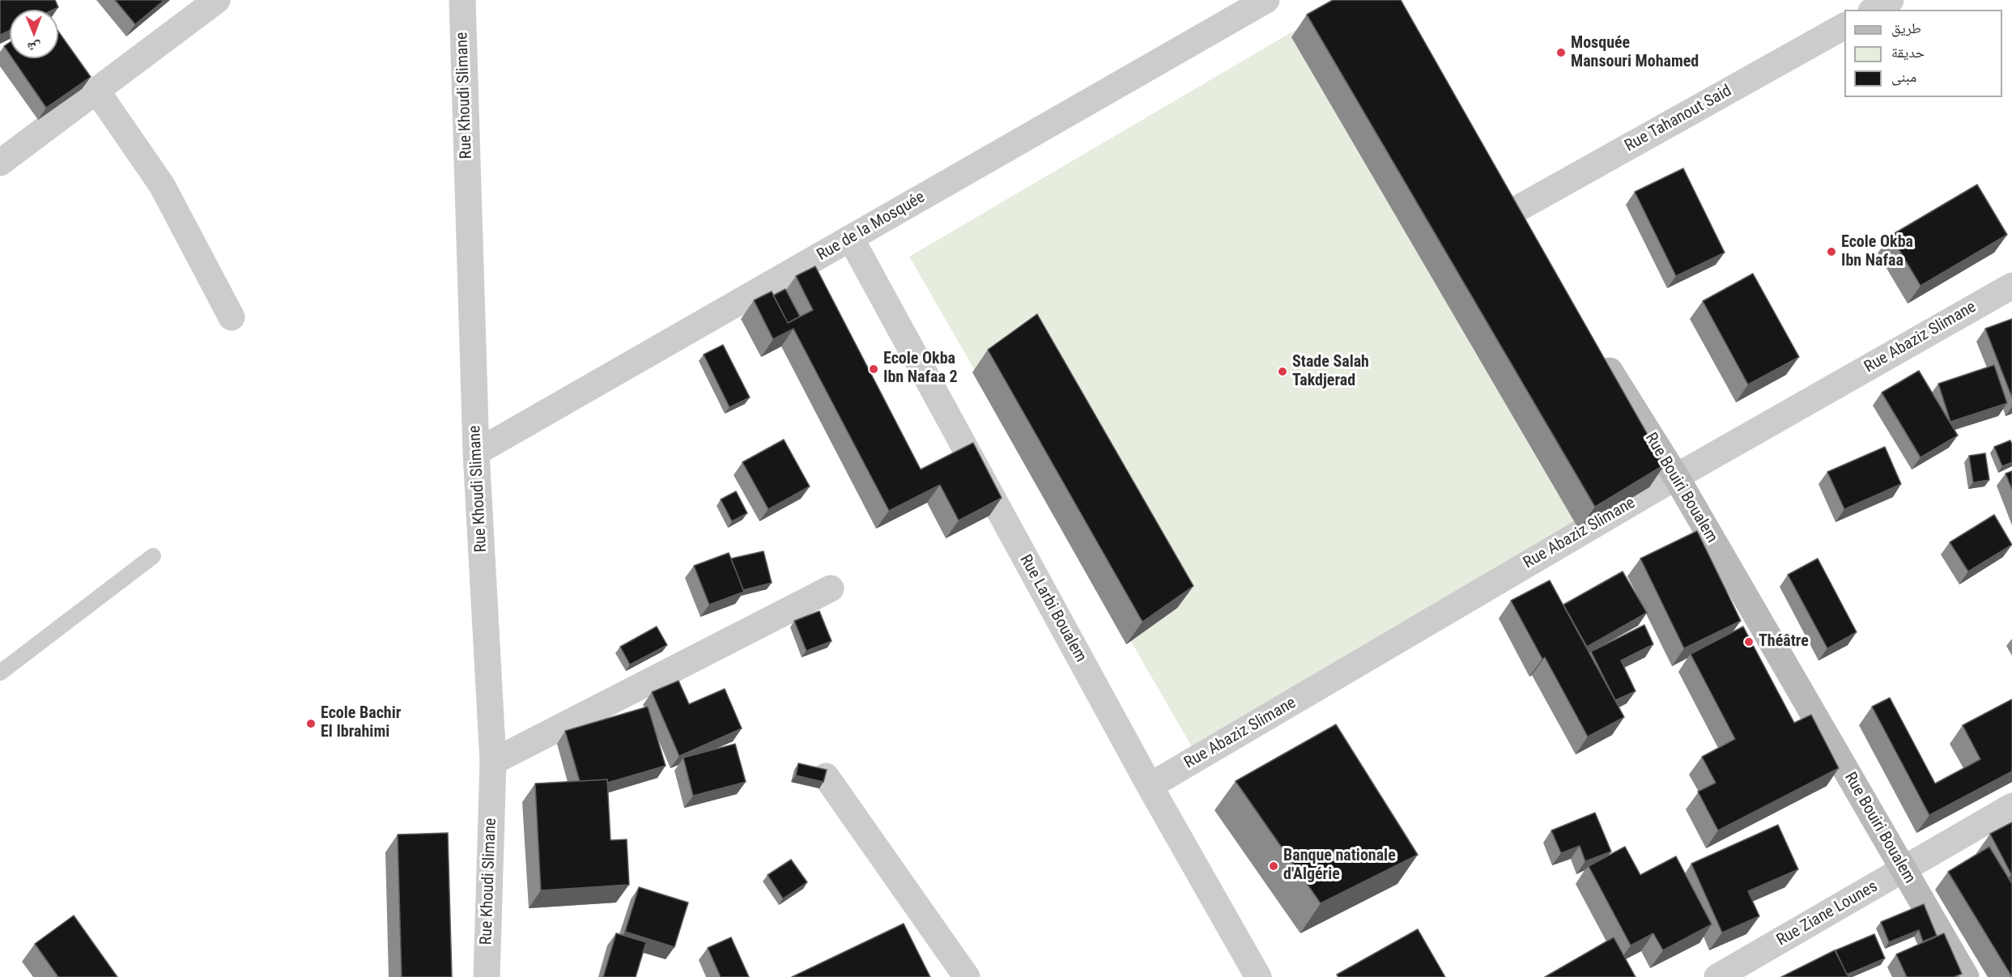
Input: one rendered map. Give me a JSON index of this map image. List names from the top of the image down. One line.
{"streets":{"main road":["Rue Bouiri Boualem"],"street":["Rue Khoudi Slimane","Rue Tahanout Said","Rue de la Mosquée","Rue Abaziz Slimane","Rue Larbi Boualem","Rue Ziane Lounes"]},"crossings":[["Rue Khoudi Slimane","Rue de la Mosquée"],["Rue de la Mosquée","Rue Larbi Boualem"],["Rue Abaziz Slimane","Rue Bouiri Boualem"],["Rue Abaziz Slimane","Rue Larbi Boualem"],["Rue Bouiri Boualem","Rue Ziane Lounes"]],"places":["Mosquée Mansouri Mohamed","Ecole Okba Ibn Nafaa","Ecole Okba Ibn Nafaa 2","Stade Salah Takdjerad","Théâtre","Ecole Bachir El Ibrahimi","Banque nationale d'Algérie"],"legend":["طريق","حديقة","مبنى"],"north":"bottom"}
